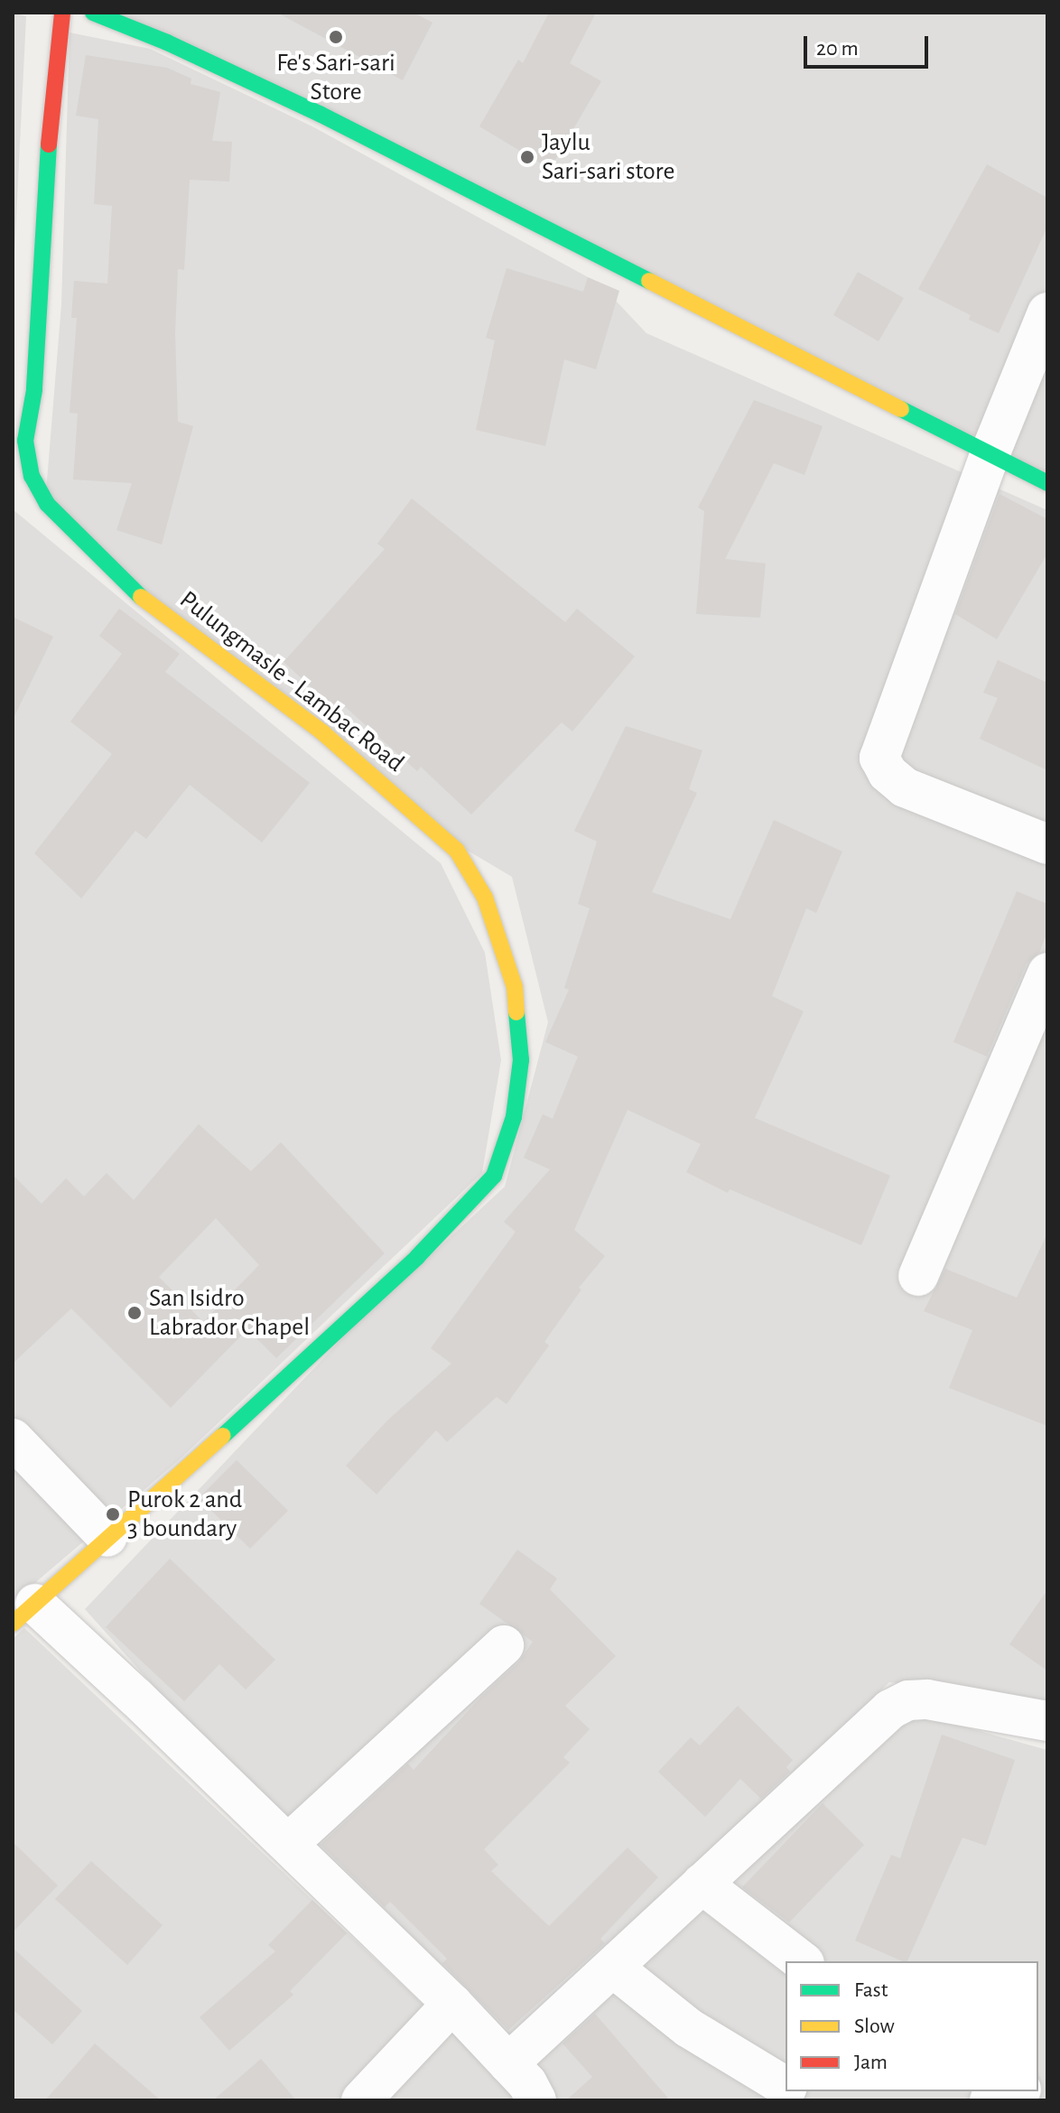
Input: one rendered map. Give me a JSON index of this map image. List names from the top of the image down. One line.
{"streets":{"street":["Pulungmasle - Lambac Road"]},"places":["Fe's Sari-sari Store","Jaylu Sari-sari store","San Isidro Labrador Chapel","Purok 2 and 3 boundary"],"legend":["Fast","Slow","Jam"],"scale_bar":"20 m"}
